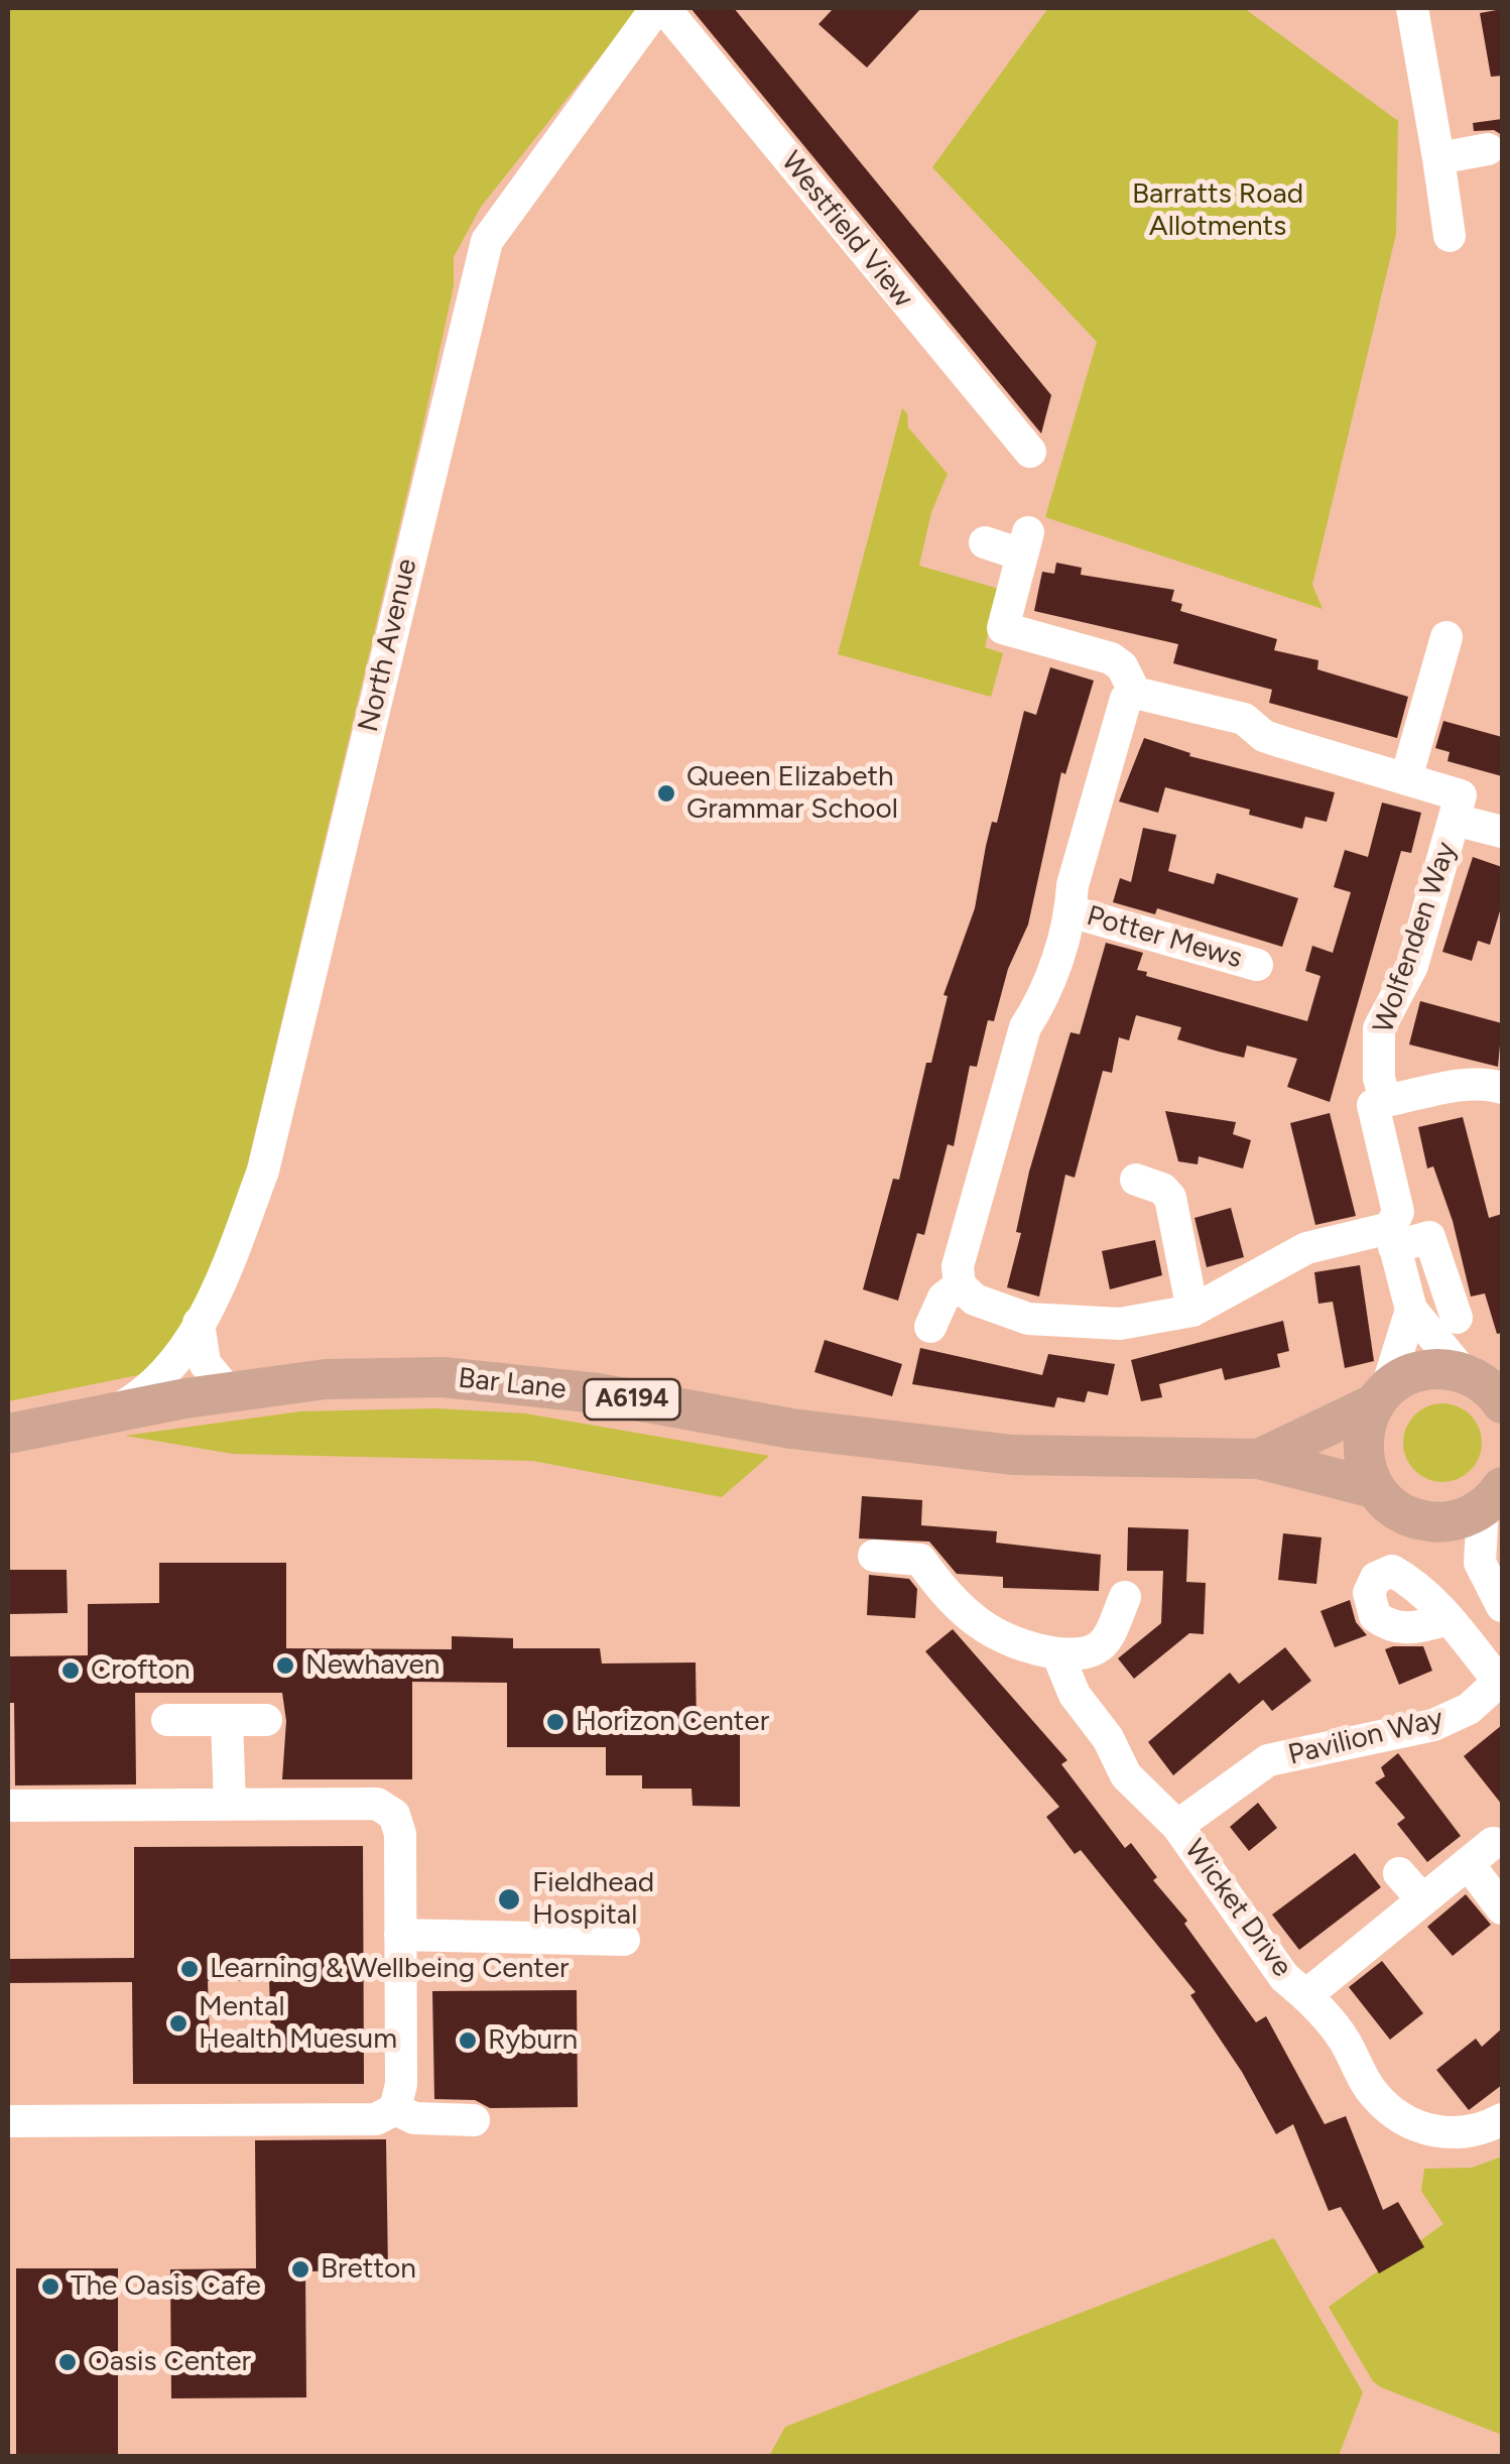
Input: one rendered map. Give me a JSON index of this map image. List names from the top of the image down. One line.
{"streets":{"main road":["Bar Lane","A6194"],"street":["Westfield View","North Avenue","Potter Mews","Wolfenden Way","Pavilion Way","Wicket Drive"]},"crossings":[["North Avenue","Bar Lane"],["Wolfenden Way","A6194"],["Bar Lane","A6194"],["Pavilion Way","Wicket Drive"]],"parks":["Barratts Road Allotments"],"places":["Queen Elizabeth Grammar School","Newhaven","Crofton","Horizon Center","Fieldhead Hospital","Learning & Wellbeing Center","Mental Health Muesum","Ryburn","Bretton","The Oasis Cafe","Oasis Center"]}
